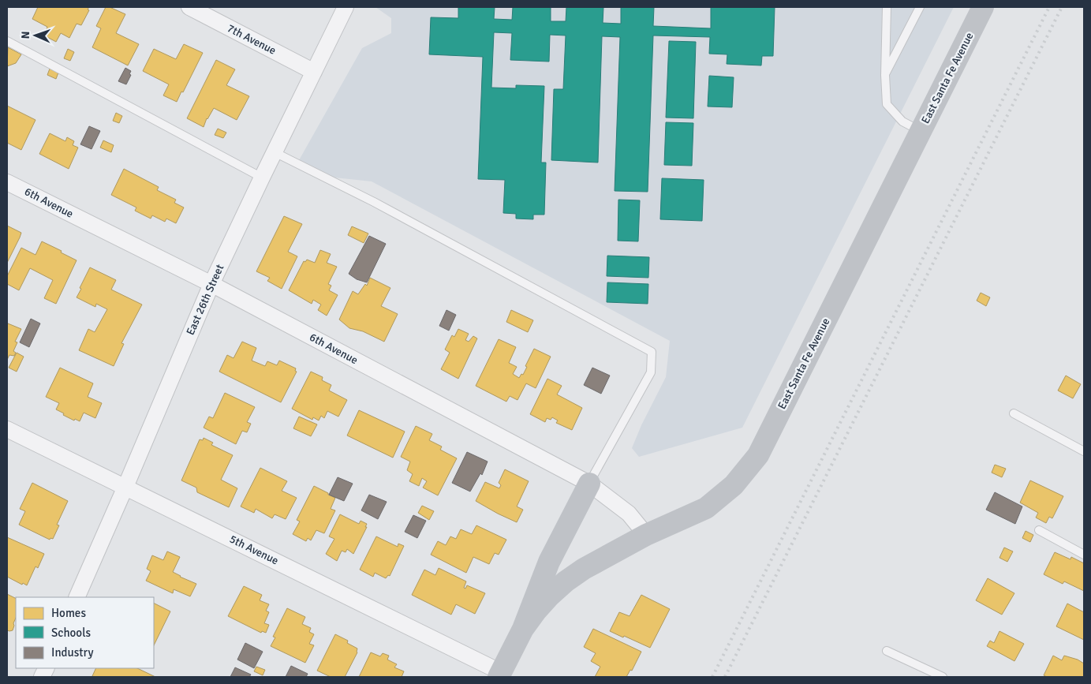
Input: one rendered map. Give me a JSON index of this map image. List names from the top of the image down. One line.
{"streets":{"street":["7th Avenue","East Santa Fe Avenue","6th Avenue","East 26th Street","5th Avenue"]},"crossings":[["7th Avenue","East 26th Street"],["East Santa Fe Avenue","6th Avenue"],["East Santa Fe Avenue","5th Avenue"],["6th Avenue","East 26th Street"],["East 26th Street","5th Avenue"]],"legend":["Homes","Schools","Industry"],"north":"left"}
